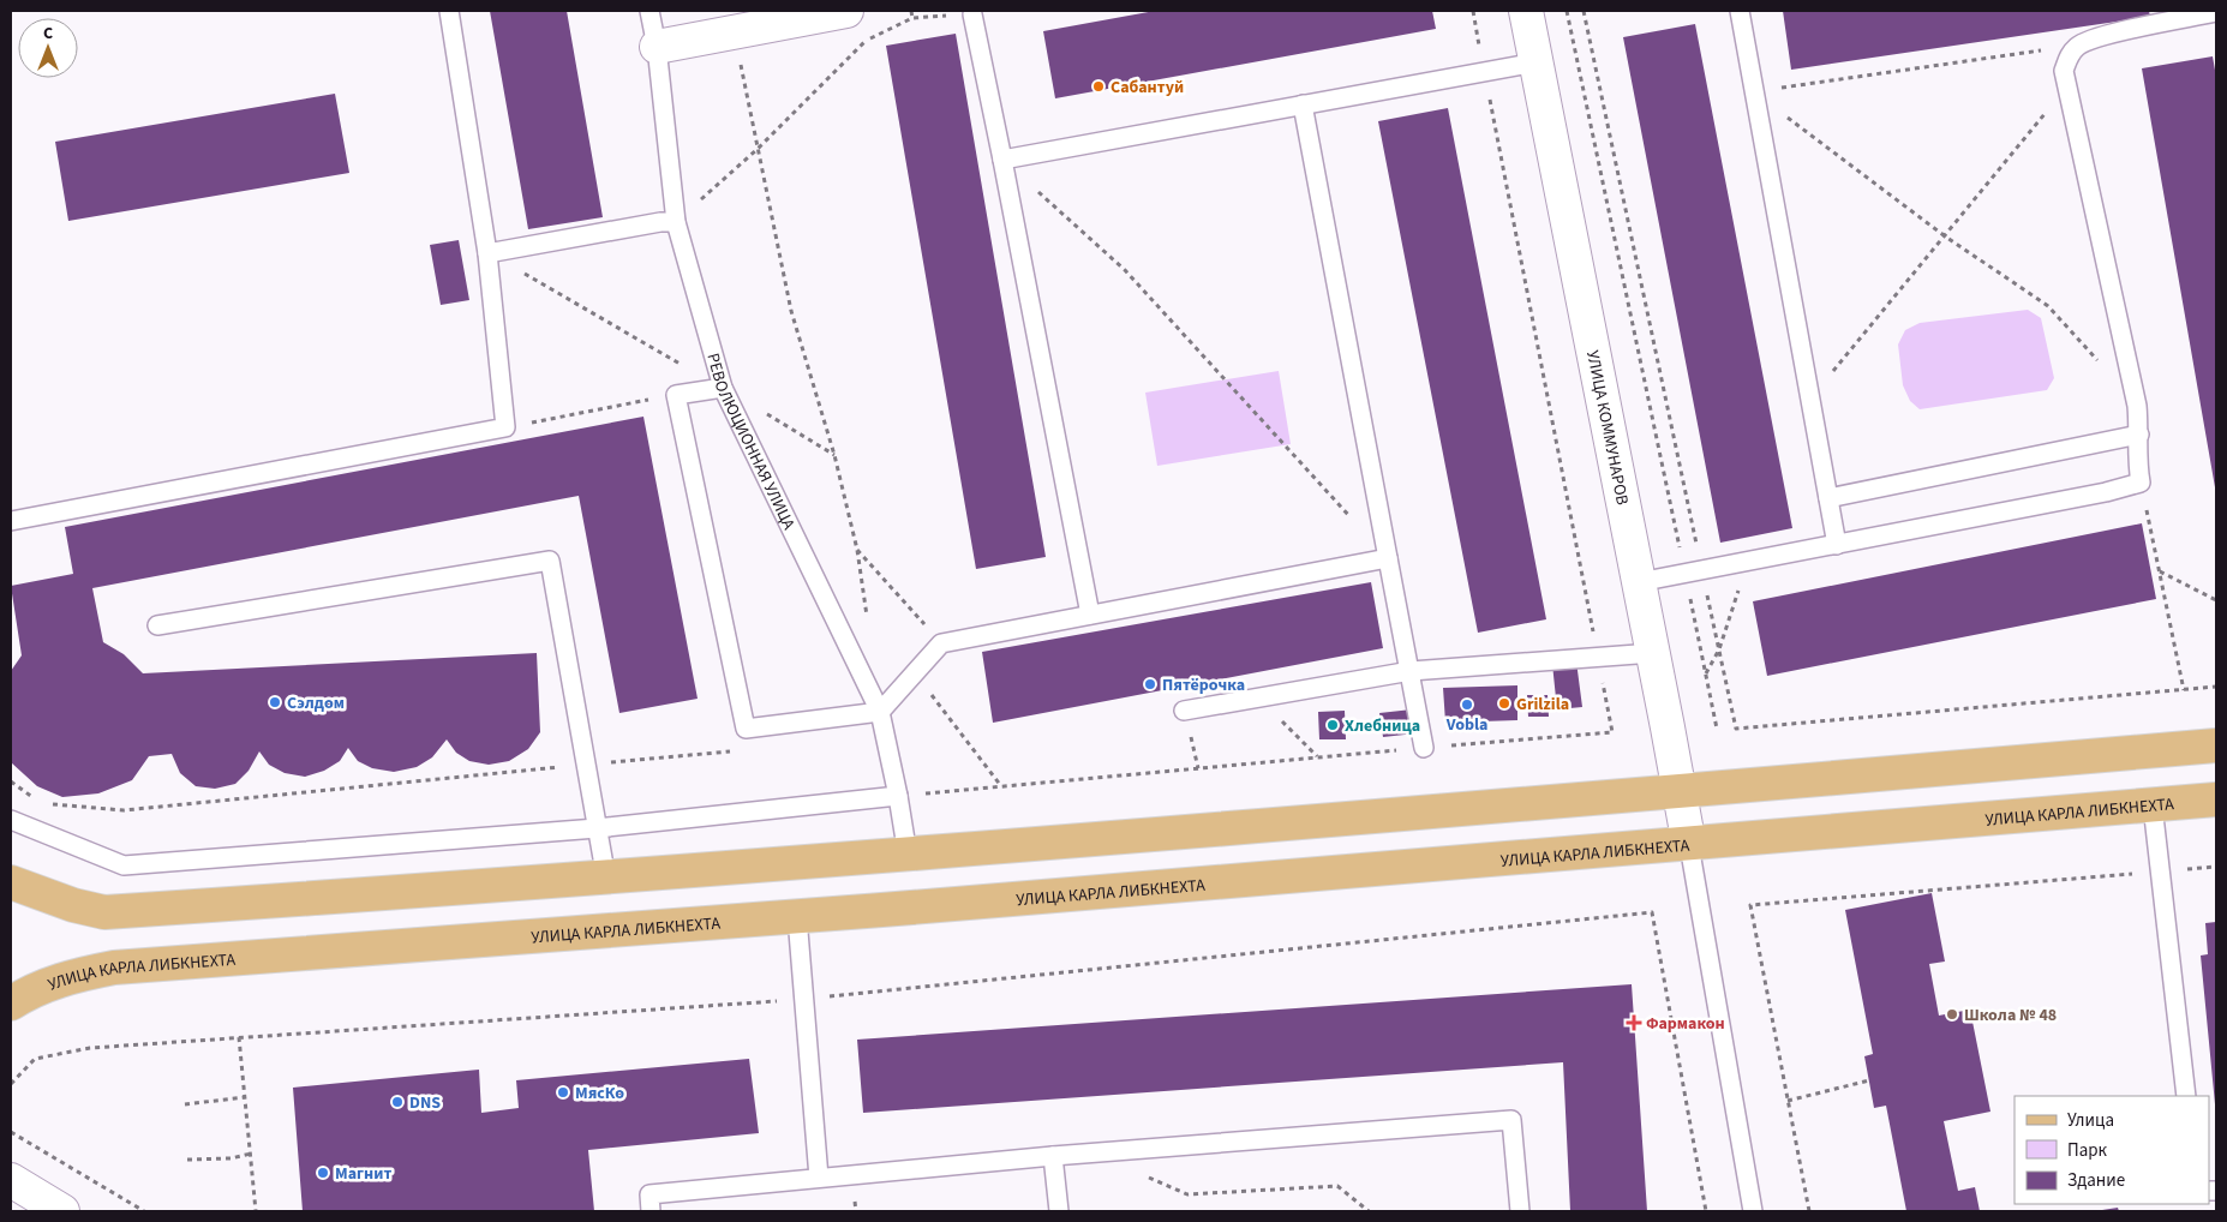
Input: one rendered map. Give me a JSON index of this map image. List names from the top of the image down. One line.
{"streets":{"main road":["УЛИЦА КАРЛА ЛИБКНЕХТА"],"street":["УЛИЦА КОММУНАРОВ"],"lane":["РЕВОЛЮЦИОННАЯ УЛИЦА"]},"crossings":[["УЛИЦА КОММУНАРОВ","УЛИЦА КАРЛА ЛИБКНЕХТА"]],"places":{"other":["Сабантуй","Пятёрочка","Сэлдом","Grilzila","Vobla","Хлебница","Школа № 48","МясКо","DNS","Магнит"],"health":["Фармакон"]},"legend":["Улица","Парк","Здание"],"north":"top"}
